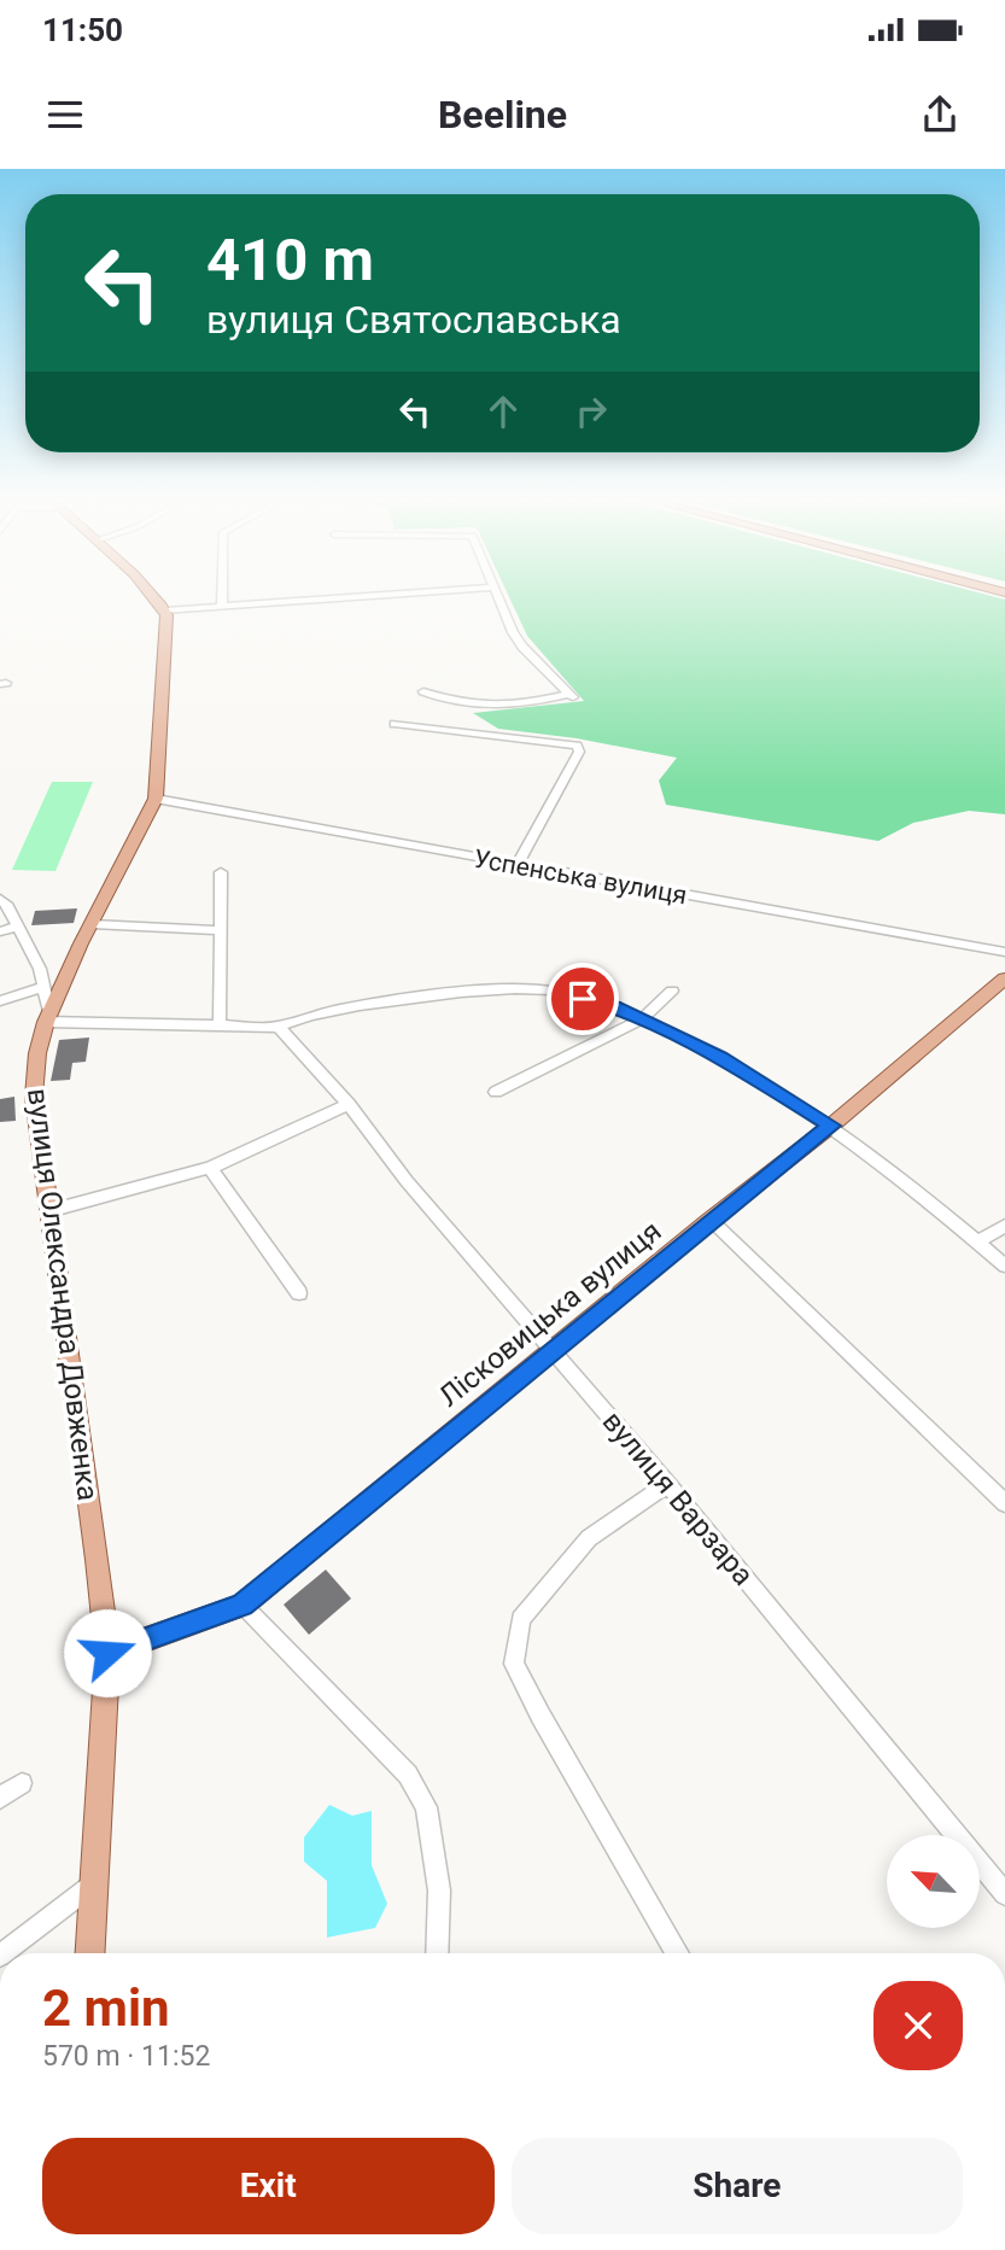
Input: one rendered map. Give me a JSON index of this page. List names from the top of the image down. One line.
{"streets":{"main road":["вулиця Олександра Довженка","Лісковицька вулиця"],"street":["Успенська вулиця","вулиця Варзара"]},"crossings":[["Успенська вулиця","вулиця Олександра Довженка"],["вулиця Олександра Довженка","Лісковицька вулиця"],["Лісковицька вулиця","вулиця Варзара"]],"north":"top left","page":{"status":"11:50","header":"Beeline","turn":["410 m","вулиця Святославська"],"heading":["2 min","570 m · 11:52"],"buttons":["Exit","Share"]}}
